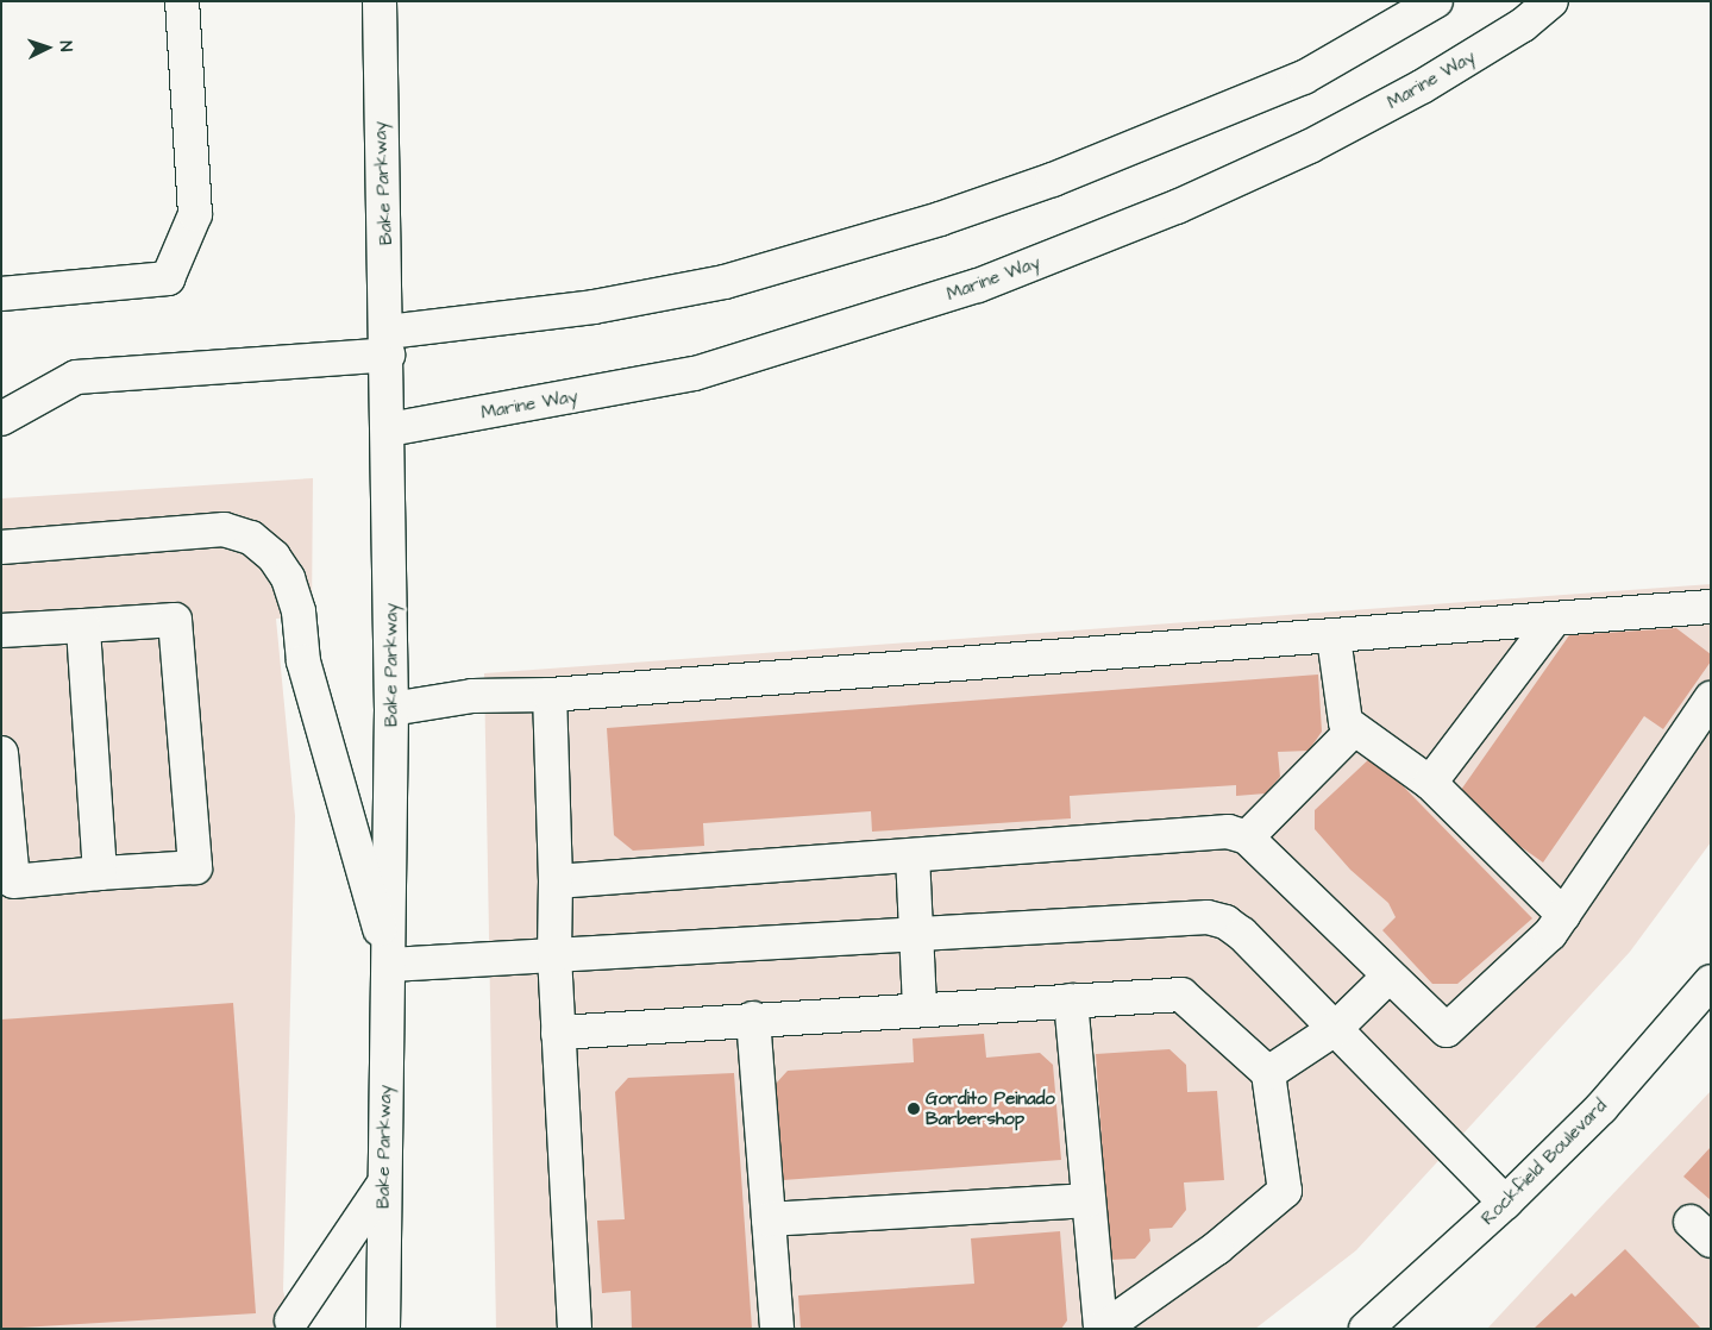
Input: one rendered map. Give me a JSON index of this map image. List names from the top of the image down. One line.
{"streets":{"main road":["Marine Way","Bake Parkway","Rockfield Boulevard"]},"crossings":[["Marine Way","Bake Parkway"]],"places":["Gordito Peinado Barbershop"],"north":"right"}
